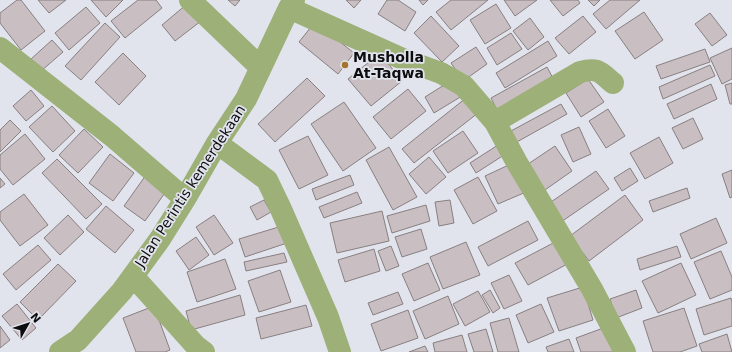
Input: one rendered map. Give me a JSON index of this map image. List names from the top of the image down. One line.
{"streets":{"street":["Jalan Perintis kemerdekaan"]},"places":["Musholla At-Taqwa"],"north":"top right"}
